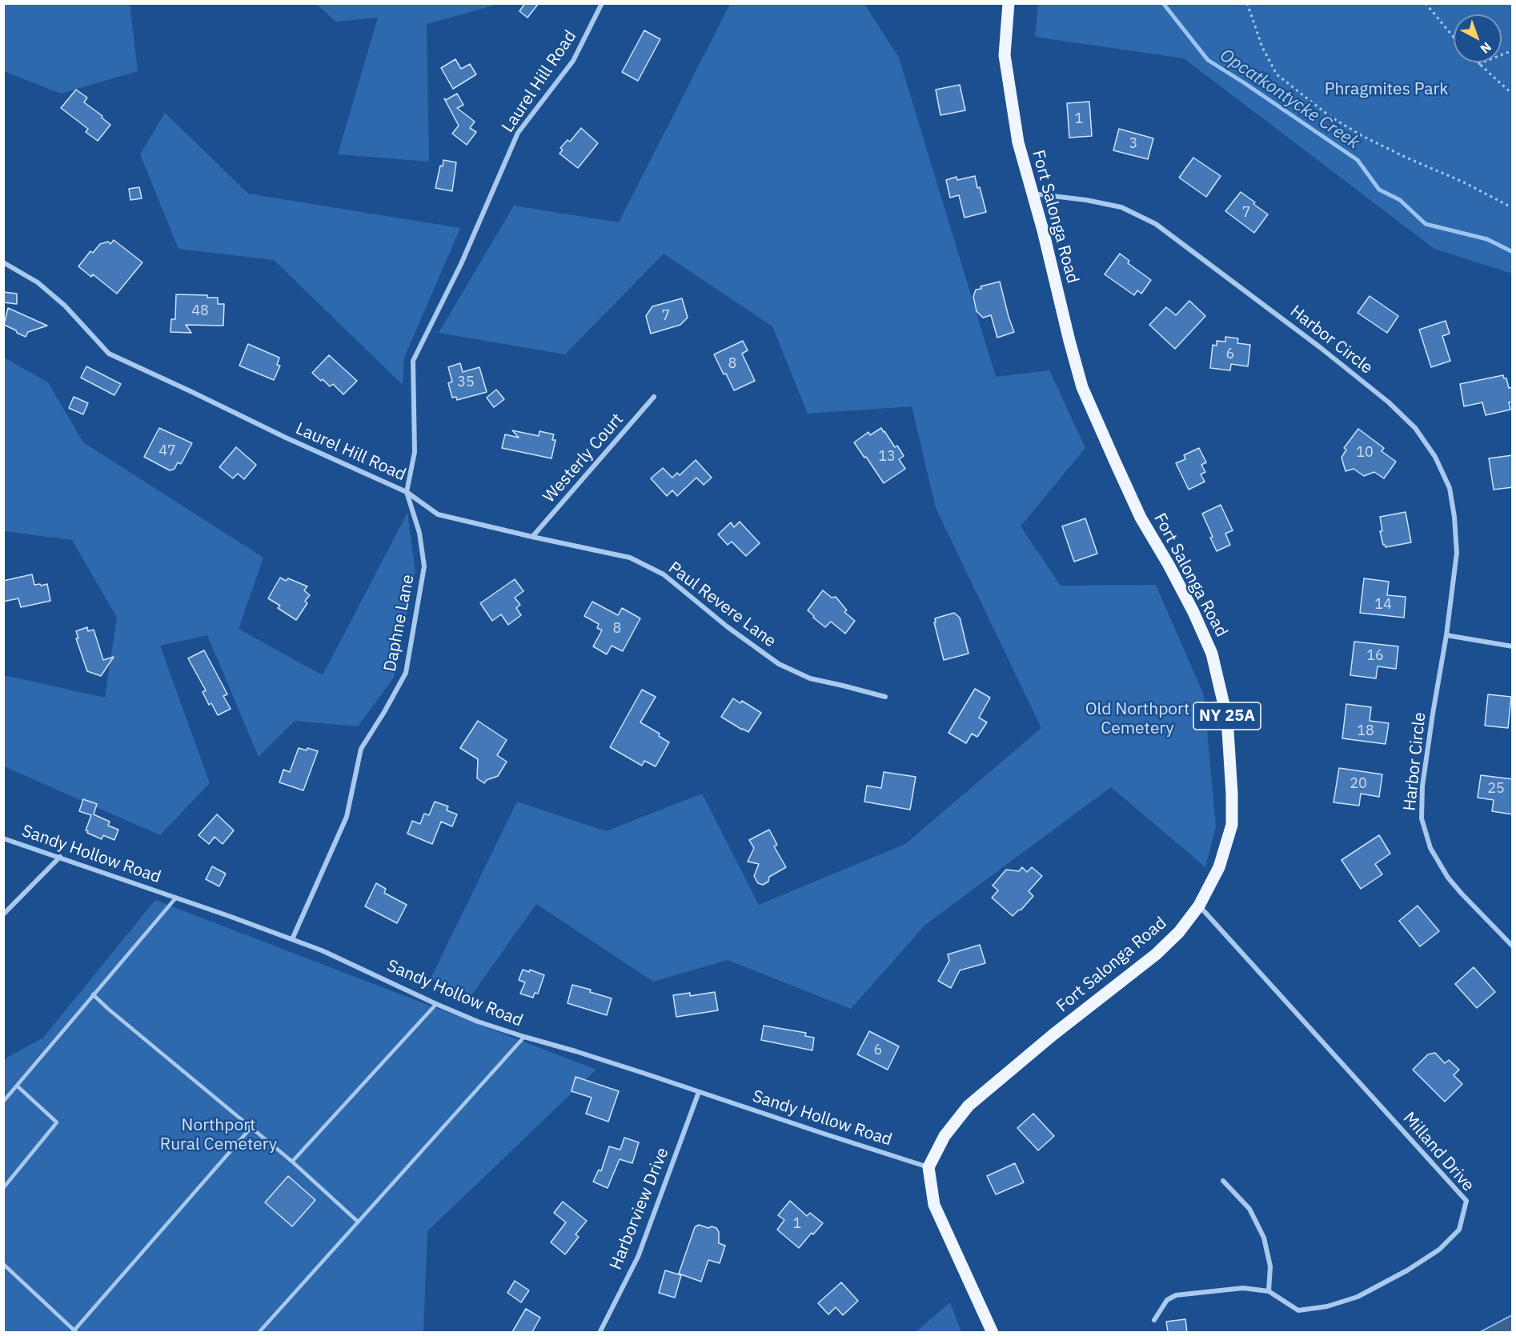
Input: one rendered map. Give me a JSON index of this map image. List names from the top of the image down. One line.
{"streets":{"main road":["Fort Salonga Road","NY 25A"],"street":["Laurel Hill Road","Harbor Circle","Westerly Court","Paul Revere Lane","Daphne Lane","Sandy Hollow Road","Milland Drive","Harborview Drive"]},"crossings":[["Laurel Hill Road","Paul Revere Lane"],["Laurel Hill Road","Daphne Lane"],["Fort Salonga Road","Harbor Circle"],["Fort Salonga Road","Sandy Hollow Road"],["Fort Salonga Road","Milland Drive"],["Westerly Court","Paul Revere Lane"],["Paul Revere Lane","Daphne Lane"],["Daphne Lane","Sandy Hollow Road"],["Sandy Hollow Road","Harborview Drive"]],"water":["Opcatkontycke Creek"],"parks":["Phragmites Park","Old Northport Cemetery","Northport Rural Cemetery"],"house_numbers":["1","3","7","48","7","6","8","35","47","10","13","14","8","16","18","20","25","6","1"],"north":"bottom right"}
